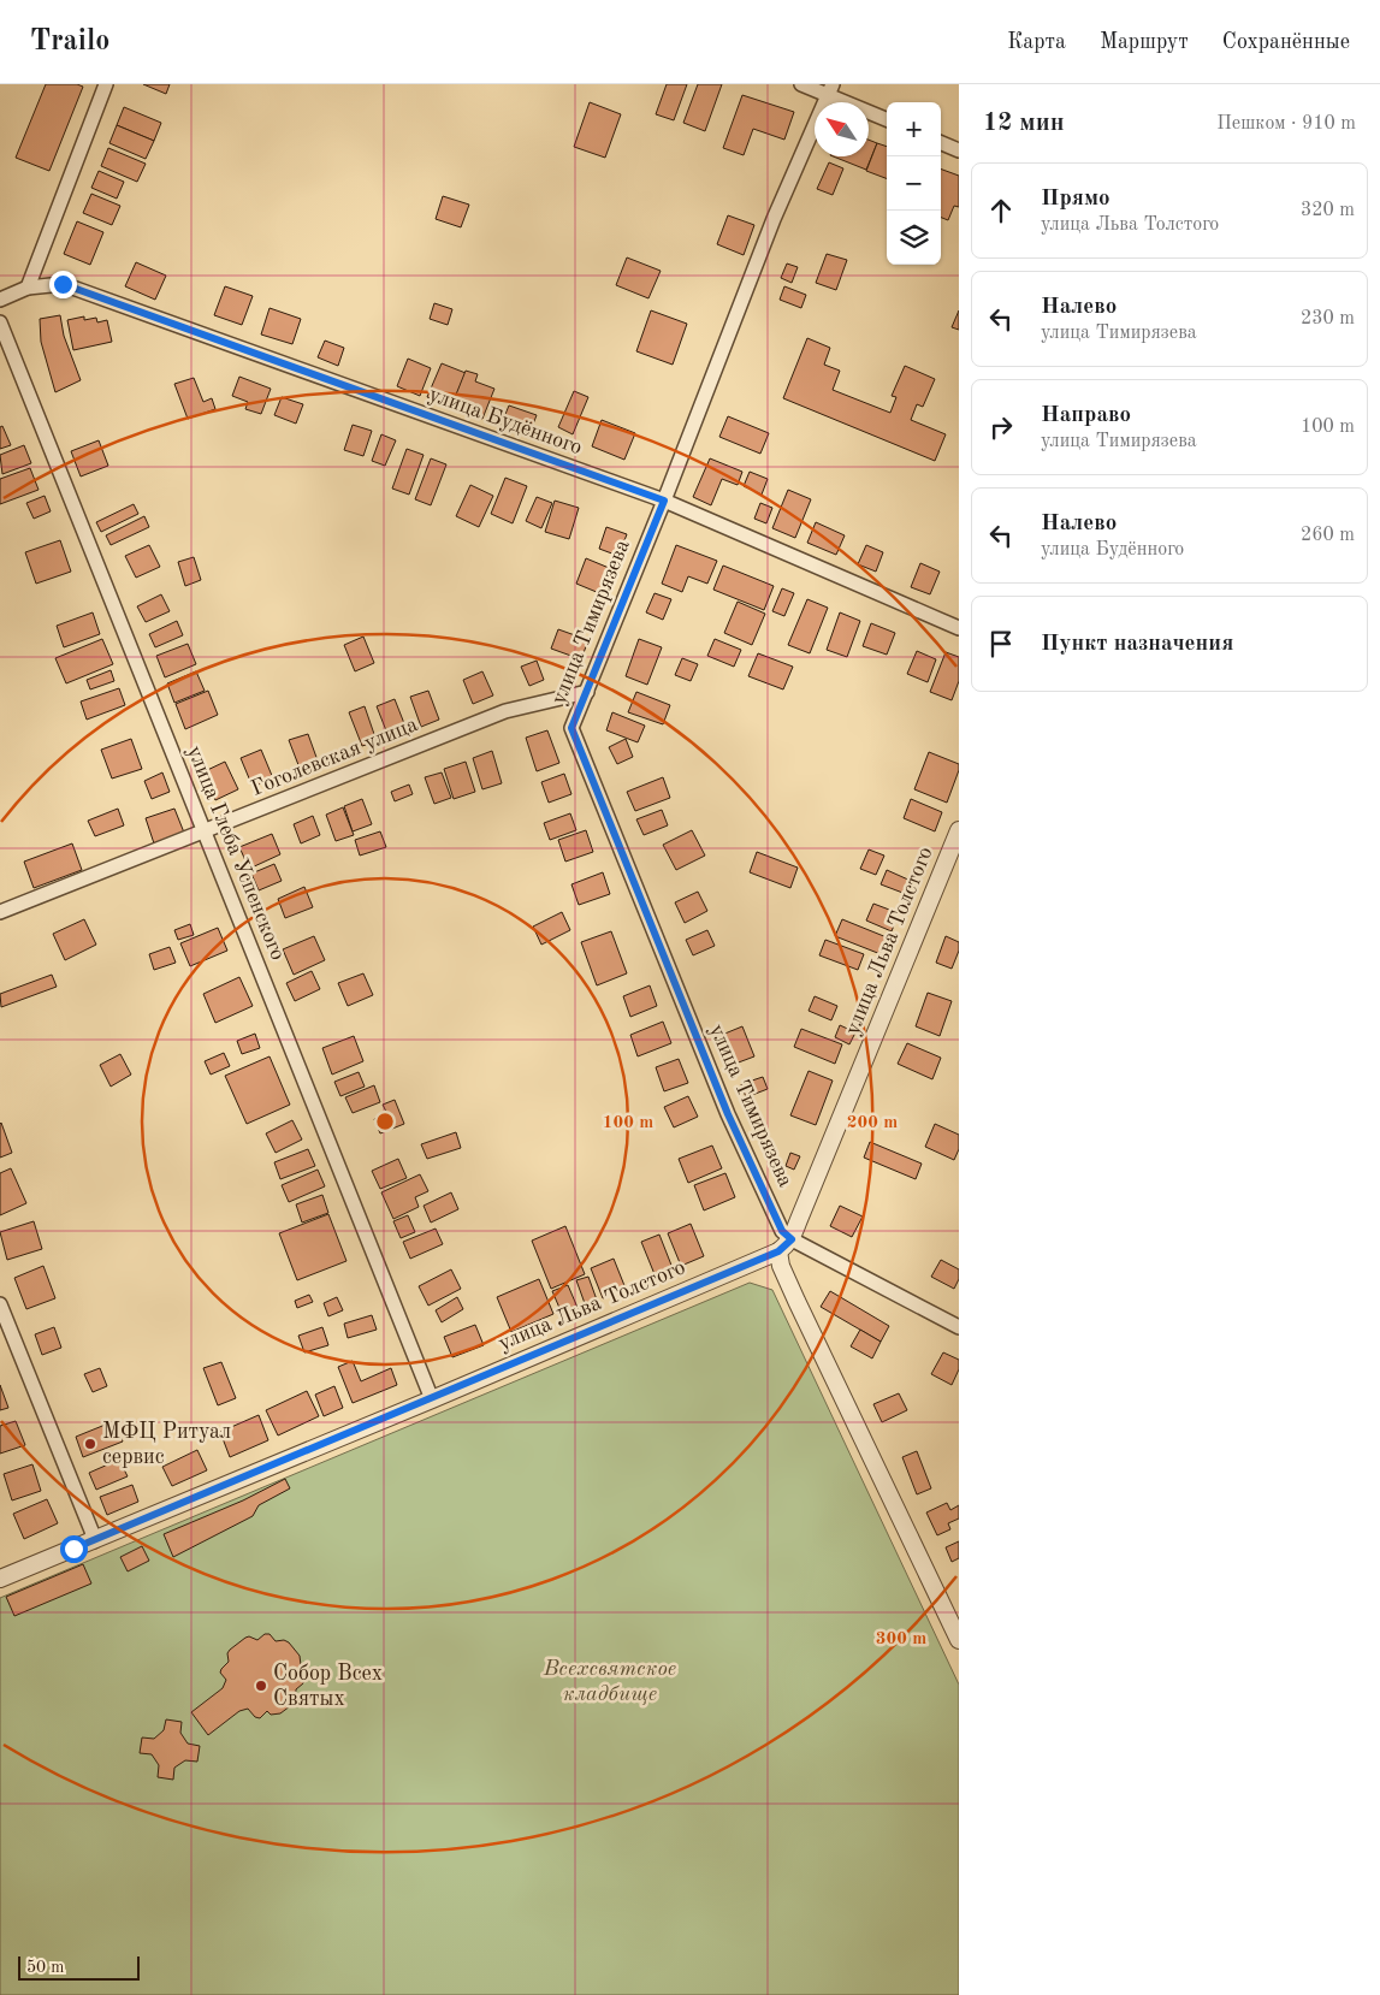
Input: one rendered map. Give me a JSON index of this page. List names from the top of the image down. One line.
{"streets":{"street":["улица Будённого","улица Тимирязева","Гоголевская улица","улица Глеба Успенского","улица Льва Толстого"]},"crossings":[["улица Будённого","улица Тимирязева"],["улица Тимирязева","Гоголевская улица"],["улица Тимирязева","улица Льва Толстого"],["Гоголевская улица","улица Глеба Успенского"],["улица Глеба Успенского","улица Льва Толстого"]],"parks":["Всехсвятское кладбище"],"places":["МФЦ Ритуал cервис","Собор Всех Святых"],"scale_bar":"50 m","north":"top left","page":{"header":"Trailo","nav":["Карта","Маршрут","Сохранённые"],"heading":["12 мин","Пешком · 910 m"],"map_buttons":["+","−"],"list":[["Прямо","улица Льва Толстого","320 m"],["Налево","улица Тимирязева","230 m"],["Направо","улица Тимирязева","100 m"],["Налево","улица Будённого","260 m"],"Пункт назначения"],"scale":"50 m"},"rings":["100 m","200 m","300 m"]}
